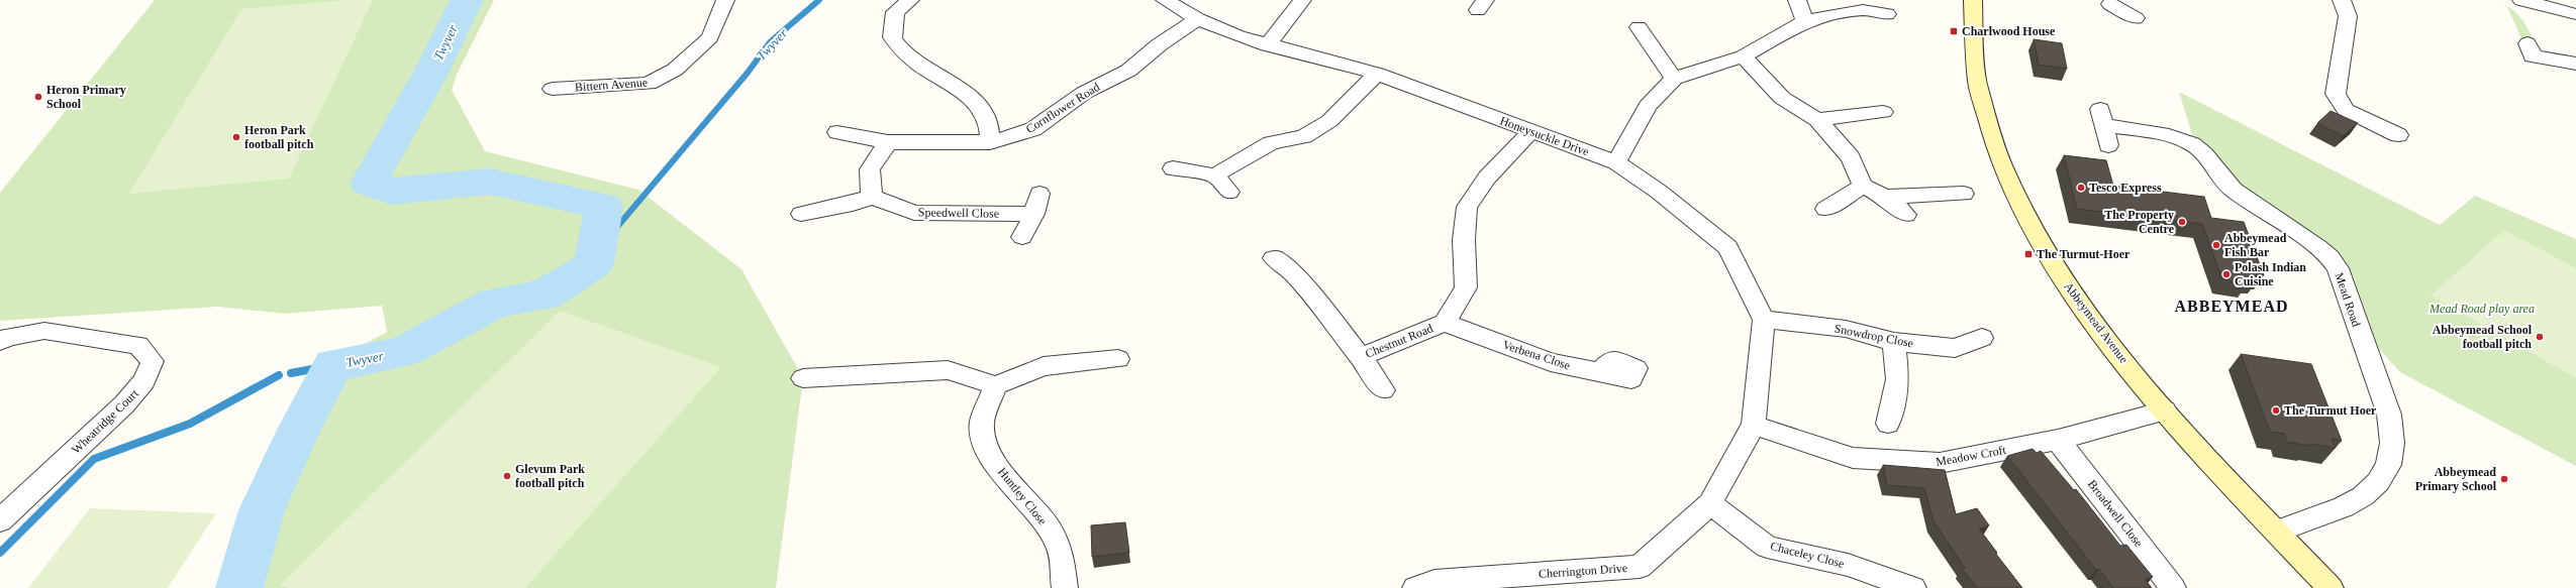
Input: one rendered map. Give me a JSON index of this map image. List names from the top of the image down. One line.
{"streets":{"street":["Bittern Avenue","Cornflower Road","Honeysuckle Drive","Speedwell Close","Mead Road","Abbeymead Avenue","Snowdrop Close","Chestnut Road","Verbena Close","Wheatridge Court","Meadow Croft","Huntley Close","Broadwell Close","Chaceley Close","Cherrington Drive"]},"crossings":[["Cornflower Road","Honeysuckle Drive"],["Honeysuckle Drive","Snowdrop Close"],["Honeysuckle Drive","Chestnut Road"],["Mead Road","Abbeymead Avenue"],["Abbeymead Avenue","Meadow Croft"],["Chestnut Road","Verbena Close"],["Meadow Croft","Broadwell Close"],["Meadow Croft","Cherrington Drive"],["Chaceley Close","Cherrington Drive"]],"districts":["ABBEYMEAD"],"water":["Twyver"],"parks":["Mead Road play area"],"places":{"transit":["Charlwood House","The Turmut-Hoer"],"other":["Heron Primary School","Heron Park football pitch","Tesco Express","The Property Centre","Abbeymead Fish Bar","Polash Indian Cuisine","Abbeymead School football pitch","The Turmut Hoer","Glevum Park football pitch","Abbeymead Primary School"]}}
